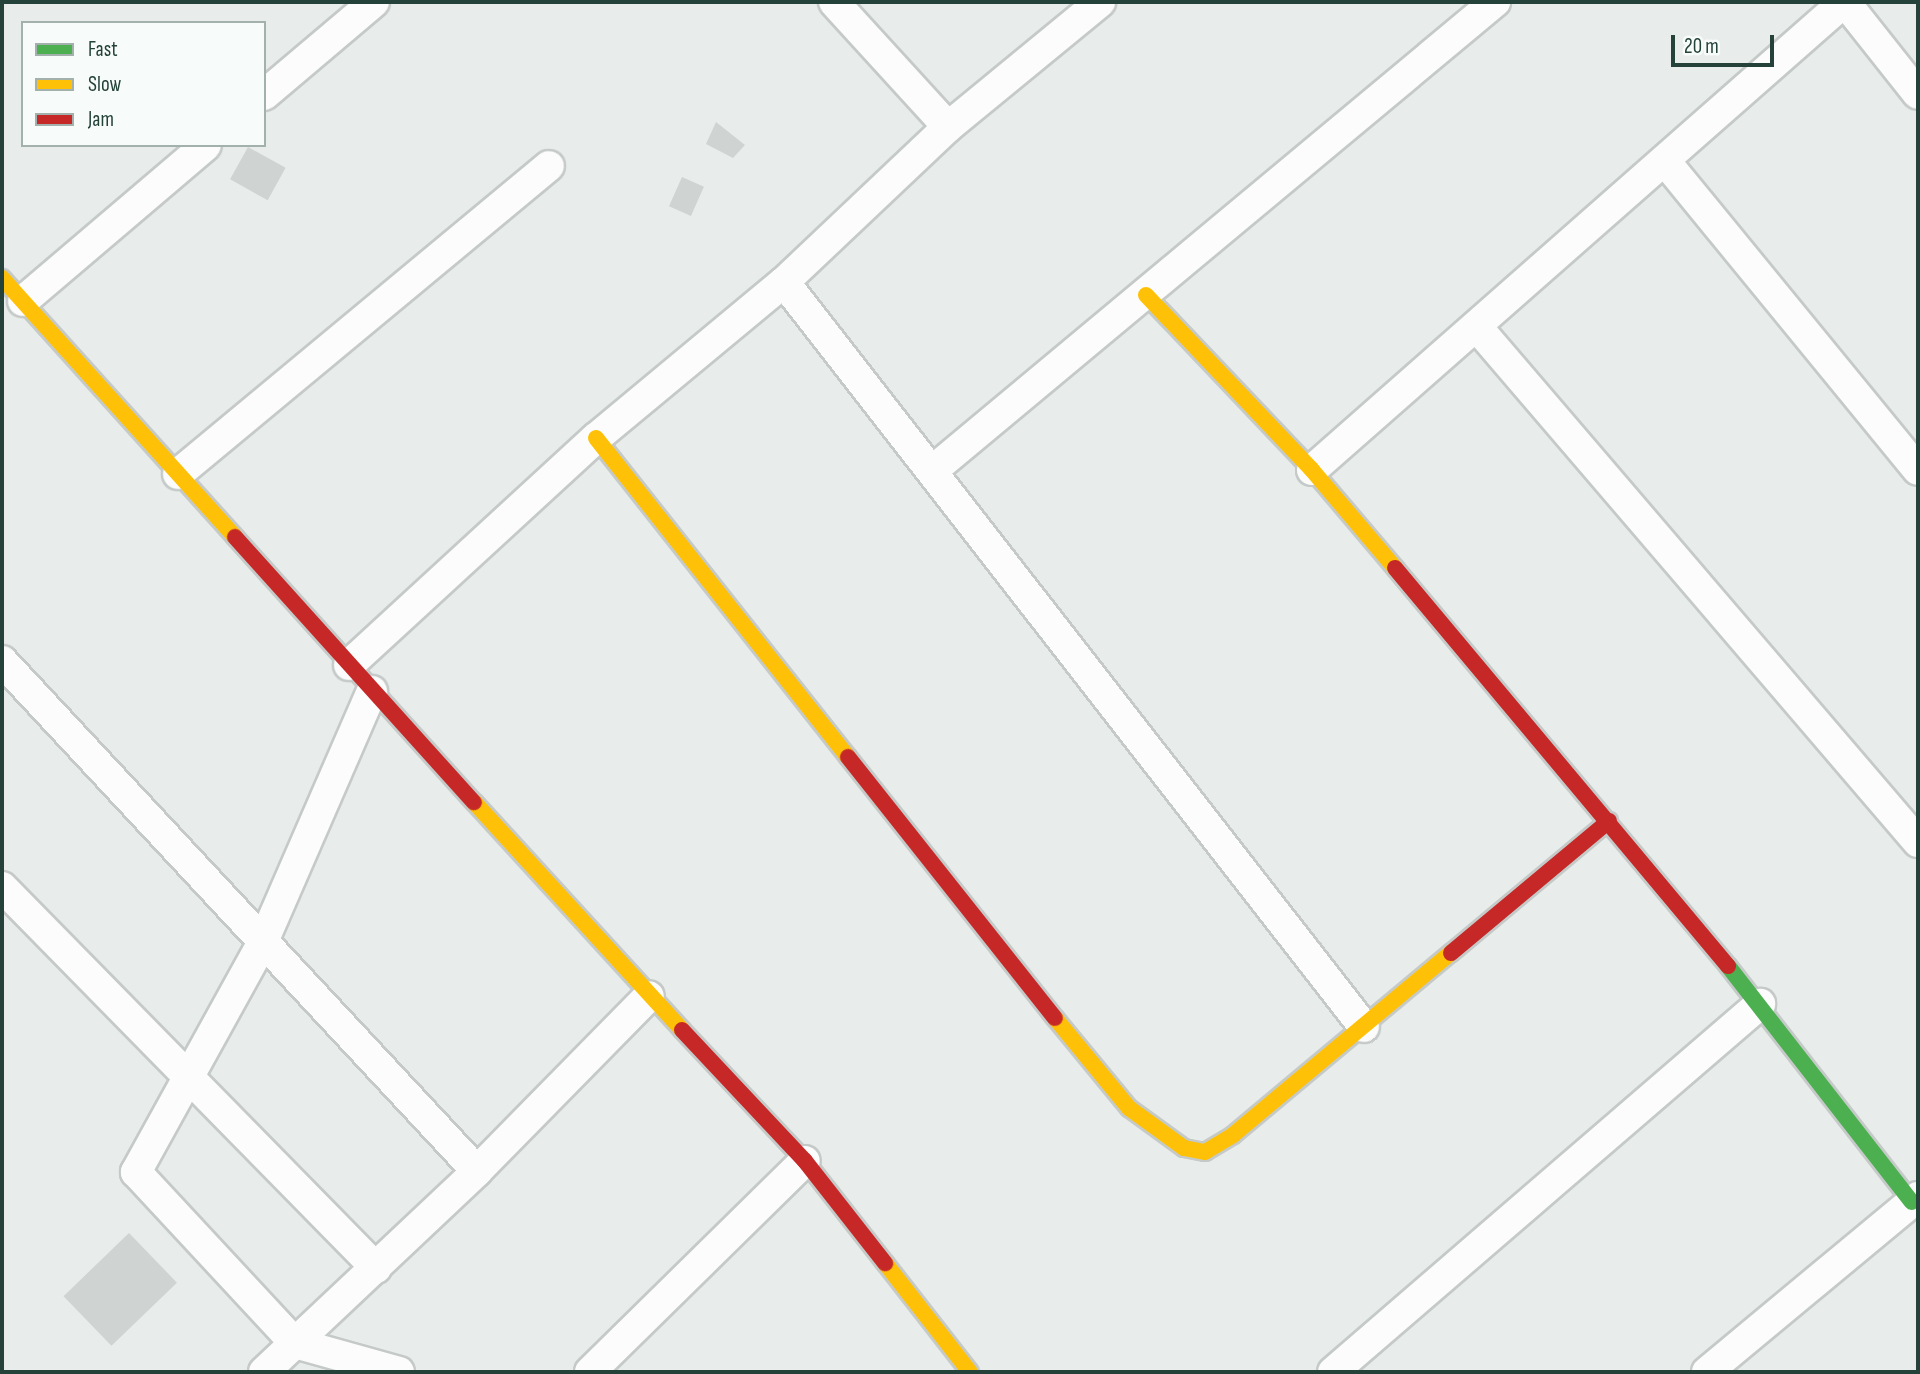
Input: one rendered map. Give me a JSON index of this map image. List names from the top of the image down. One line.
{"legend":["Fast","Slow","Jam"],"scale_bar":"20 m"}
